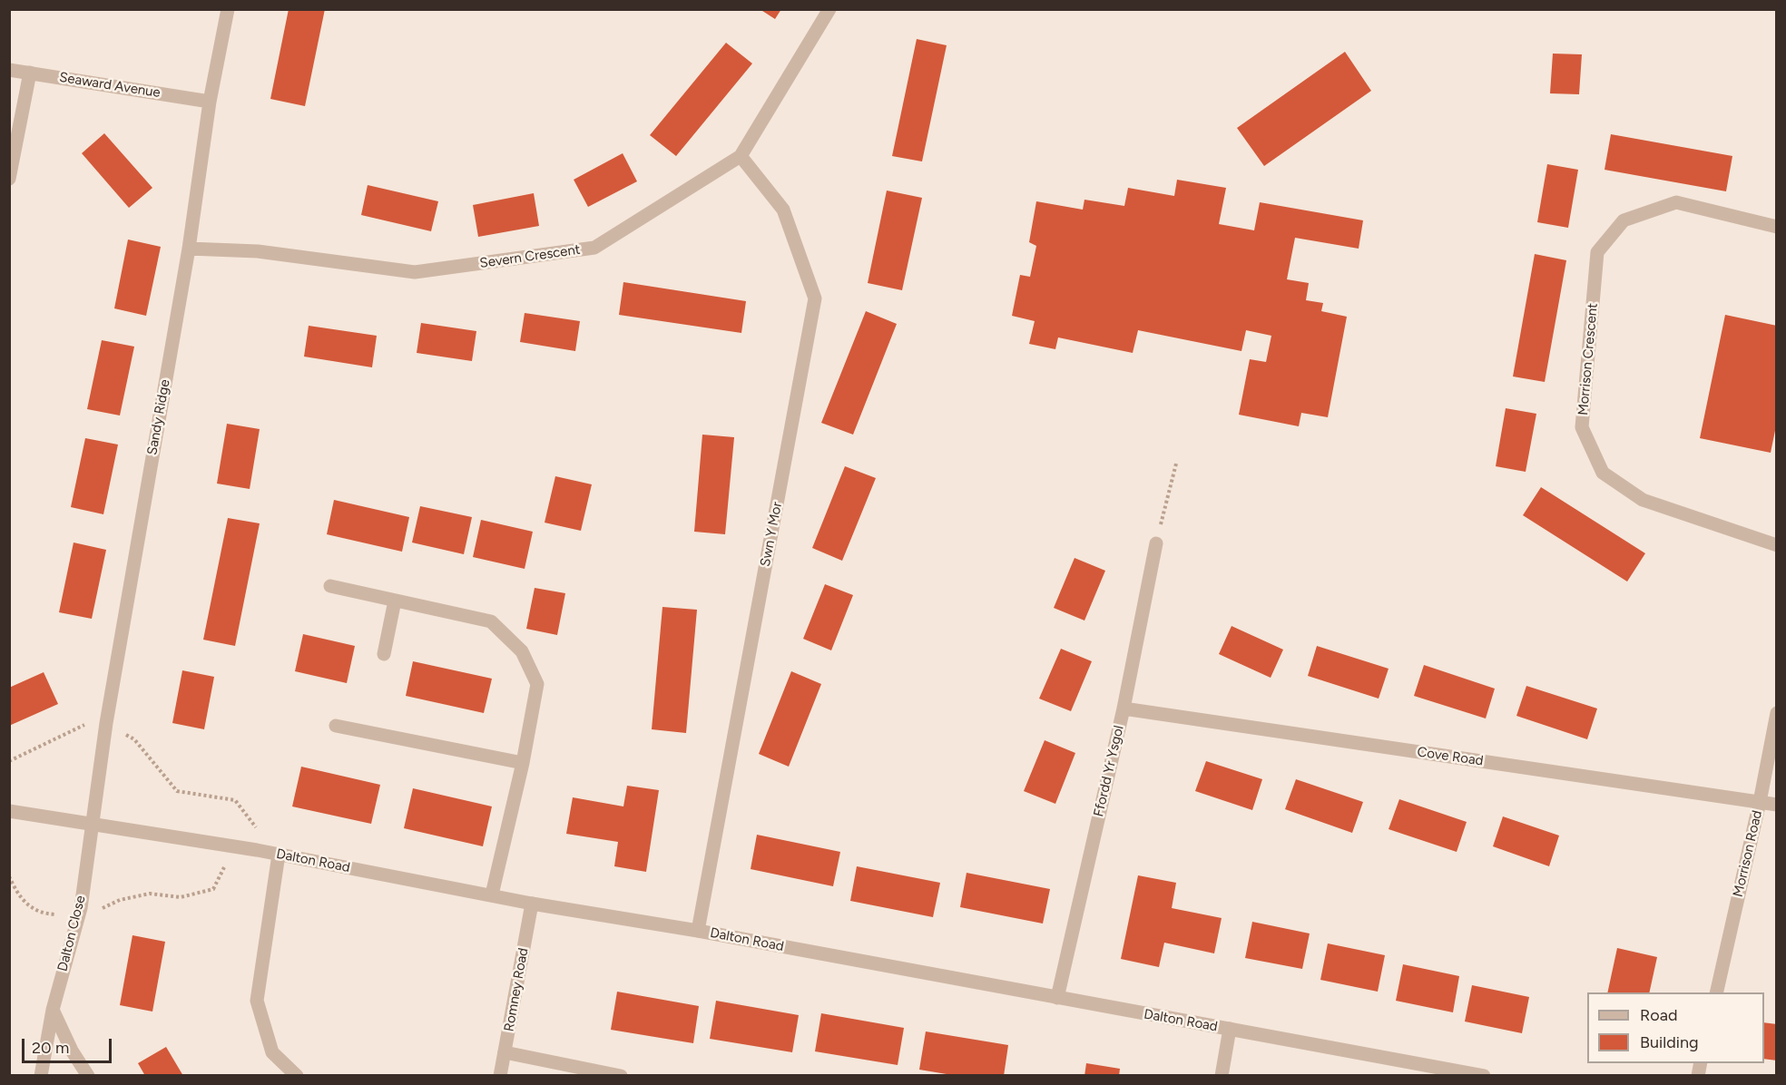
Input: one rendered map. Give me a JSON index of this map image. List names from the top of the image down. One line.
{"streets":{"street":["Seaward Avenue","Severn Crescent","Morrison Crescent","Sandy Ridge","Swn Y Mor","Cove Road","Ffordd Yr Ysgol","Morrison Road","Dalton Road","Dalton Close","Romney Road"]},"crossings":[["Seaward Avenue","Sandy Ridge"],["Severn Crescent","Sandy Ridge"],["Severn Crescent","Swn Y Mor"],["Sandy Ridge","Dalton Road"],["Sandy Ridge","Dalton Close"],["Swn Y Mor","Dalton Road"],["Cove Road","Ffordd Yr Ysgol"],["Cove Road","Morrison Road"],["Ffordd Yr Ysgol","Dalton Road"],["Dalton Road","Dalton Close"],["Dalton Road","Romney Road"]],"legend":["Road","Building"],"scale_bar":"20 m"}
